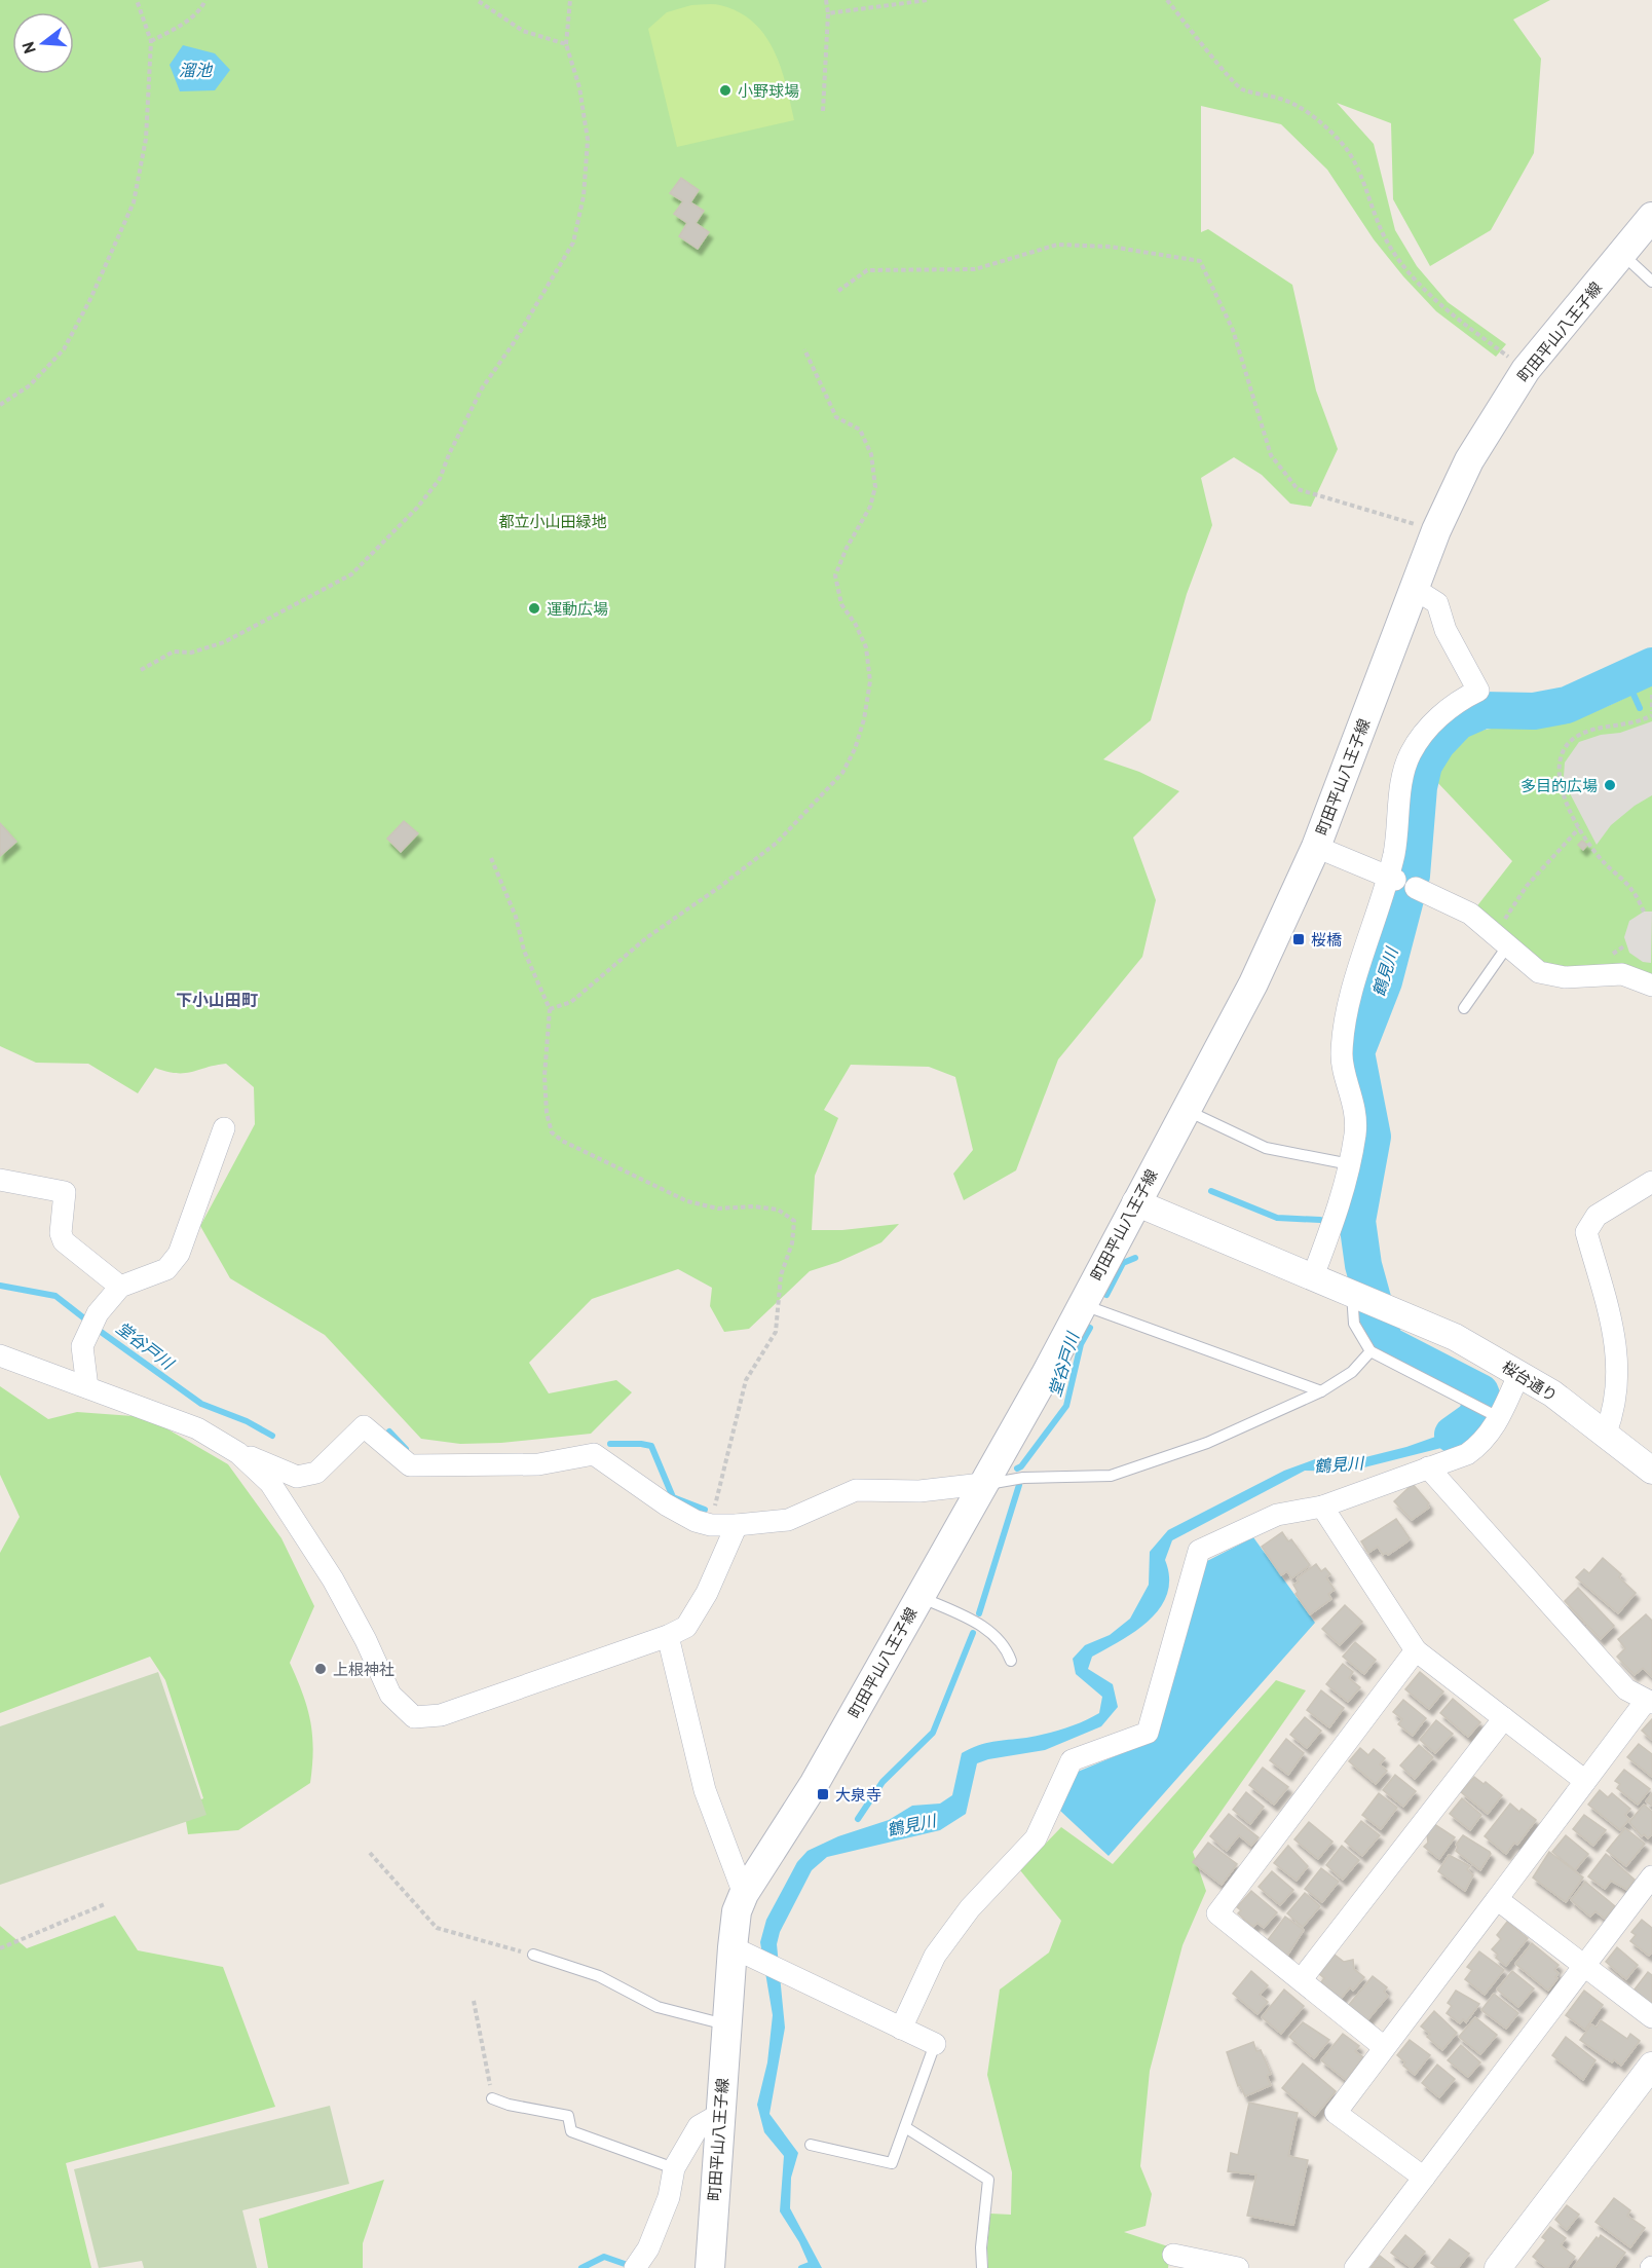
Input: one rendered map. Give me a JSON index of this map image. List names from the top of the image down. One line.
{"streets":{"main road":["町田平山八王子線"],"street":["桜台通り"]},"districts":["下小山田町"],"water":["溜池","鶴見川","堂谷戸川"],"parks":["都立小山田緑地"],"places":{"other":["小野球場","運動広場","多目的広場","上根神社"],"transit":["桜橋","大泉寺"]},"north":"left"}
